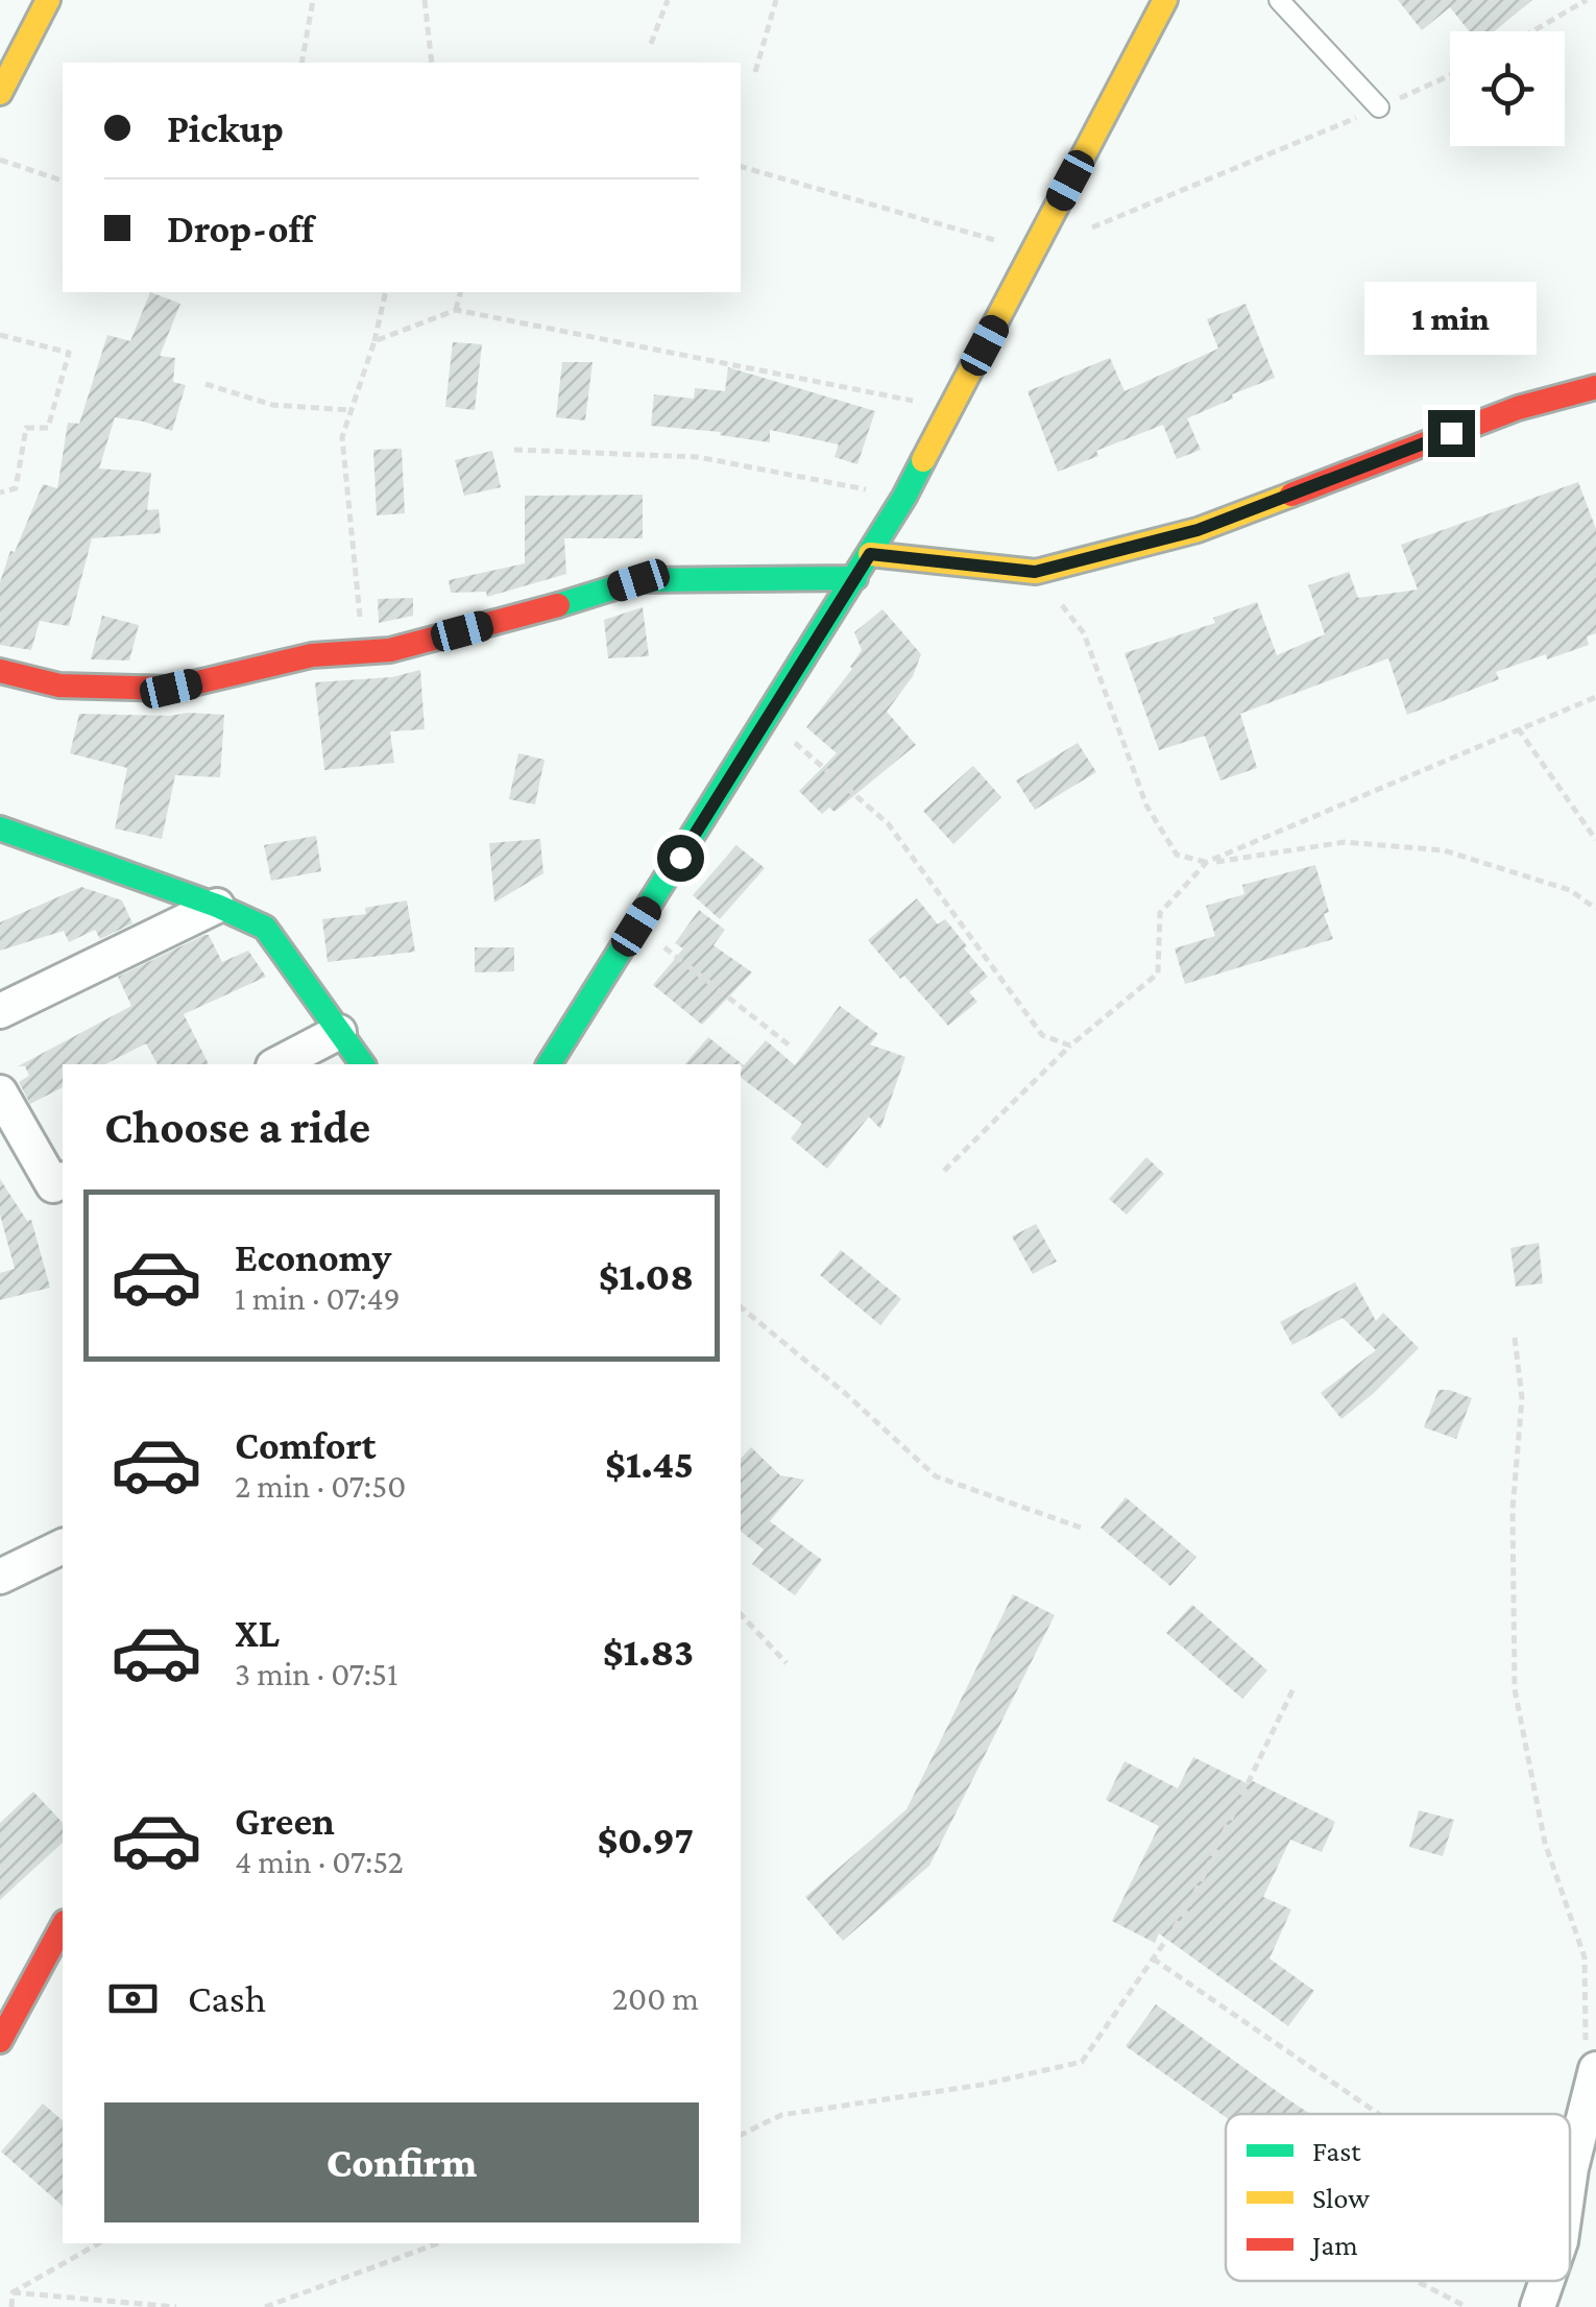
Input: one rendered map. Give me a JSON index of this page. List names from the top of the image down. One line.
{"legend":["Fast","Slow","Jam"],"page":{"banner":["Pickup","Drop-off"],"bubble":"1 min","heading":"Choose a ride","list":[{"name":"Economy","note":"1 min · 07:49","value":"$1.08"},{"name":"Comfort","note":"2 min · 07:50","value":"$1.45"},{"name":"XL","note":"3 min · 07:51","value":"$1.83"},{"name":"Green","note":"4 min · 07:52","value":"$0.97"}],"pay":["Cash","200 m"],"buttons":"Confirm"}}
